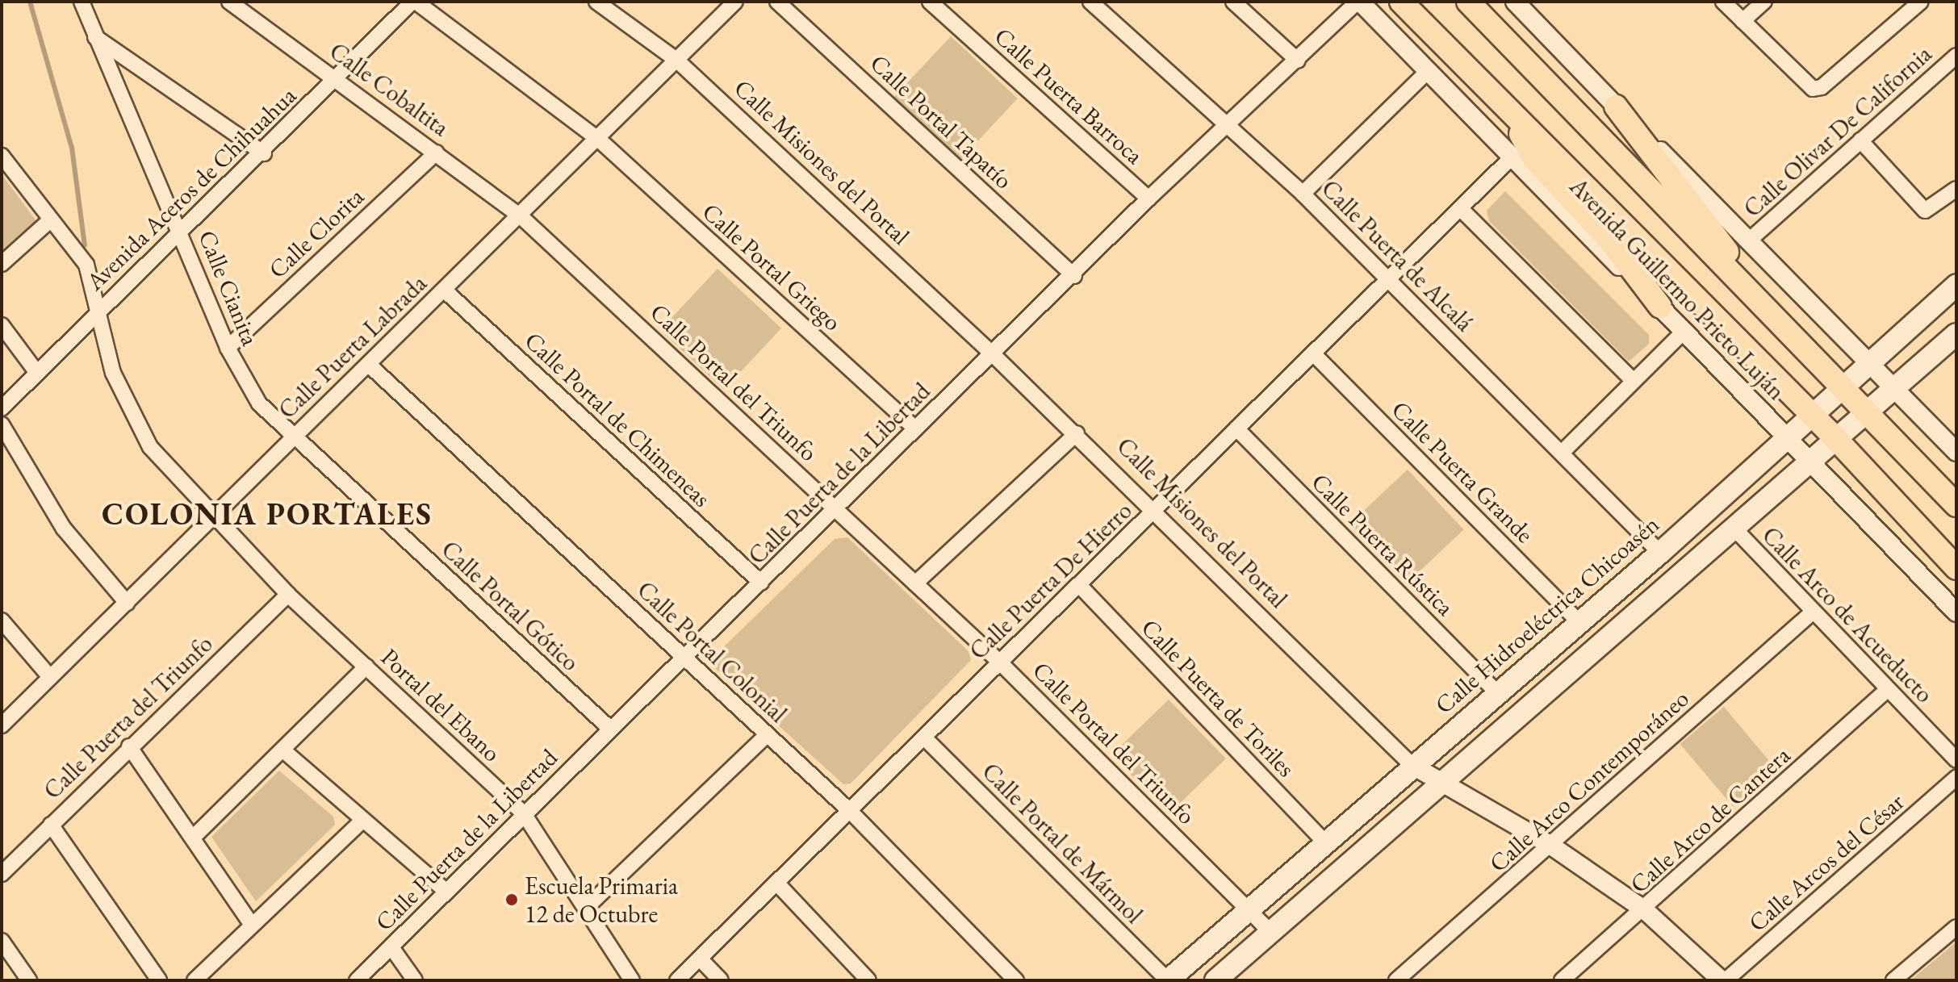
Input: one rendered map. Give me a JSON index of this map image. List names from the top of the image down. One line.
{"streets":{"main road":["Avenida Guillermo Prieto Luján","Calle Hidroeléctrica Chicoasén"],"street":["Calle Cobaltita","Calle Puerta Barroca","Calle Portal Tapatío","Calle Olivar De California","Calle Misiones del Portal","Avenida Aceros de Chihuahua","Calle Clorita","Calle Puerta de Alcalá","Calle Portal Griego","Calle Cianita","Calle Puerta Labrada","Calle Portal del Triunfo","Calle Portal de Chimeneas","Calle Puerta Grande","Calle Puerta de la Libertad","Calle Puerta Rústica","Calle Puerta De Hierro","Calle Portal Gótico","Calle Arco de Acueducto","Calle Portal Colonial","Calle Puerta de Toriles","Portal del Ebano","Calle Puerta del Triunfo","Calle Arco Contemporáneo","Calle Arco de Cantera","Calle Portal de Mármol","Calle Arcos del César"]},"crossings":[["Calle Cobaltita","Avenida Aceros de Chihuahua"],["Calle Cobaltita","Calle Clorita"],["Calle Cobaltita","Calle Puerta Labrada"],["Calle Cobaltita","Calle Portal del Triunfo"],["Calle Puerta Barroca","Calle Puerta de la Libertad"],["Calle Portal Tapatío","Calle Puerta de la Libertad"],["Calle Misiones del Portal","Calle Puerta Labrada"],["Calle Misiones del Portal","Calle Puerta de la Libertad"],["Calle Misiones del Portal","Calle Puerta De Hierro"],["Calle Misiones del Portal","Calle Hidroeléctrica Chicoasén"],["Calle Misiones del Portal","Calle Arco Contemporáneo"],["Calle Misiones del Portal","Calle Arco de Cantera"],["Calle Misiones del Portal","Calle Arcos del César"],["Avenida Aceros de Chihuahua","Calle Portal Griego"],["Avenida Aceros de Chihuahua","Calle Cianita"],["Avenida Aceros de Chihuahua","Portal del Ebano"],["Calle Clorita","Calle Cianita"],["Calle Puerta de Alcalá","Calle Puerta de la Libertad"],["Calle Puerta de Alcalá","Calle Puerta De Hierro"],["Calle Puerta de Alcalá","Calle Hidroeléctrica Chicoasén"],["Calle Portal Griego","Calle Puerta Labrada"],["Calle Portal Griego","Calle Puerta de la Libertad"],["Calle Cianita","Calle Puerta Labrada"],["Calle Cianita","Calle Portal Gótico"],["Avenida Guillermo Prieto Luján","Calle Puerta de la Libertad"],["Avenida Guillermo Prieto Luján","Calle Puerta De Hierro"],["Avenida Guillermo Prieto Luján","Calle Hidroeléctrica Chicoasén"],["Calle Puerta Labrada","Calle Portal del Triunfo"],["Calle Puerta Labrada","Calle Portal de Chimeneas"],["Calle Puerta Labrada","Calle Portal Gótico"],["Calle Puerta Labrada","Calle Portal Colonial"],["Calle Puerta Labrada","Portal del Ebano"],["Calle Portal del Triunfo","Calle Puerta de la Libertad"],["Calle Portal del Triunfo","Calle Puerta De Hierro"],["Calle Portal del Triunfo","Calle Hidroeléctrica Chicoasén"],["Calle Portal de Chimeneas","Calle Puerta de la Libertad"],["Calle Puerta Grande","Calle Puerta De Hierro"],["Calle Puerta Grande","Calle Hidroeléctrica Chicoasén"],["Calle Puerta de la Libertad","Calle Portal Gótico"],["Calle Puerta de la Libertad","Calle Portal Colonial"],["Calle Puerta de la Libertad","Portal del Ebano"],["Calle Puerta Rústica","Calle Puerta De Hierro"],["Calle Puerta Rústica","Calle Hidroeléctrica Chicoasén"],["Calle Puerta De Hierro","Calle Portal Colonial"],["Calle Puerta De Hierro","Calle Puerta de Toriles"],["Calle Puerta De Hierro","Calle Portal de Mármol"],["Calle Hidroeléctrica Chicoasén","Calle Puerta de Toriles"],["Calle Hidroeléctrica Chicoasén","Calle Portal de Mármol"],["Calle Arco de Acueducto","Calle Arco Contemporáneo"],["Calle Arco de Acueducto","Calle Arco de Cantera"],["Portal del Ebano","Calle Puerta del Triunfo"]],"districts":["COLONIA PORTALES"],"places":["Escuela Primaria 12 de Octubre"]}
